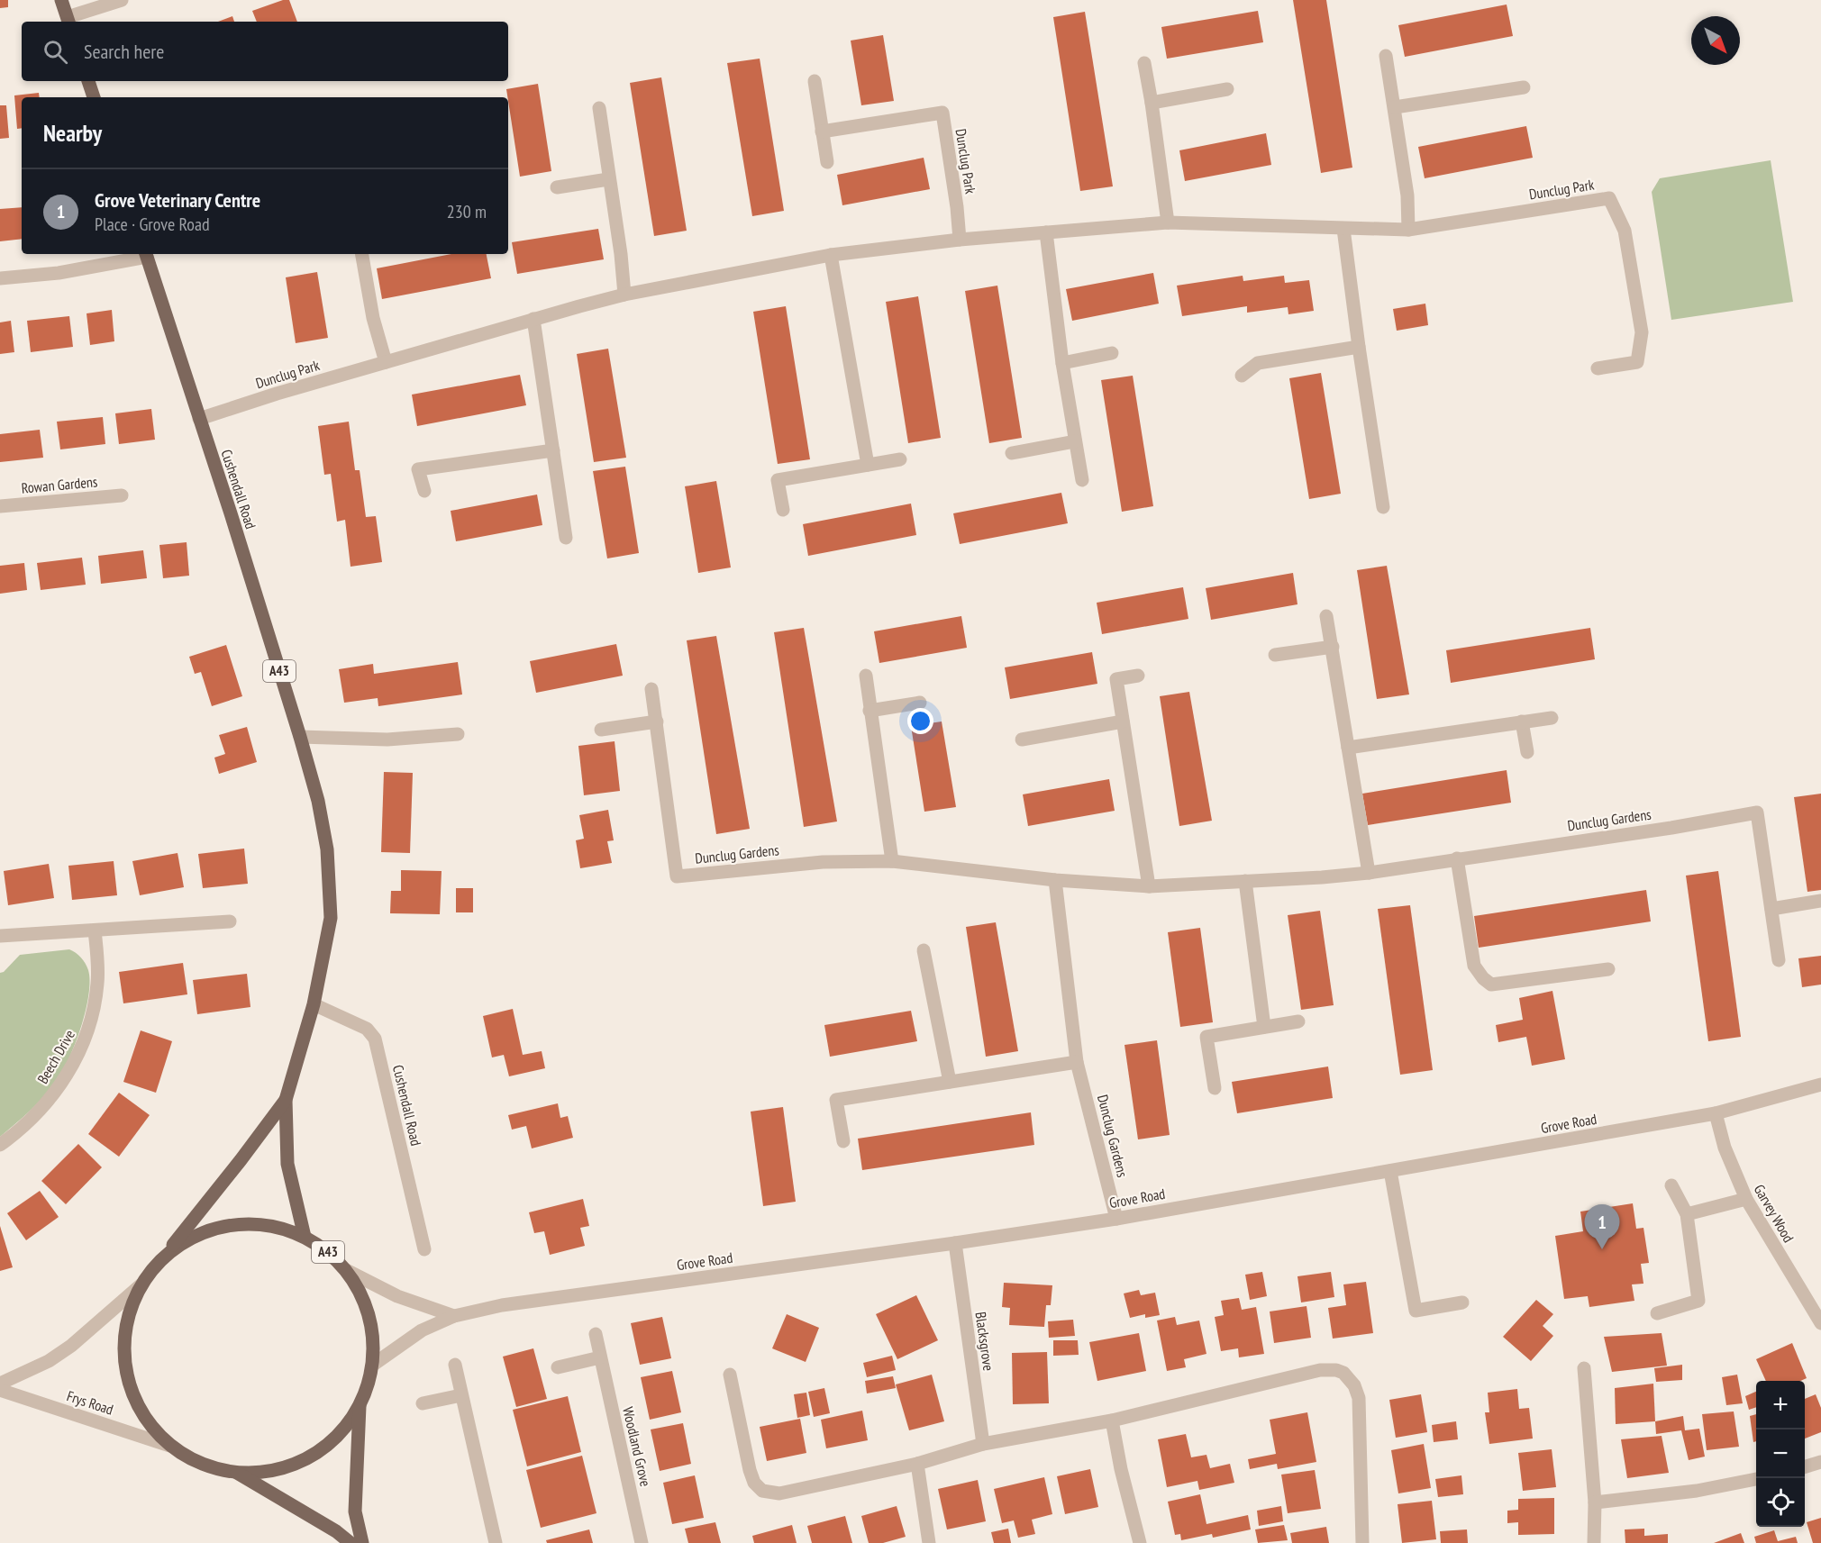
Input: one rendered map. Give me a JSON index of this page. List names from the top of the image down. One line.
{"streets":{"main road":["Cushendall Road","A43"],"street":["Dunclug Park","Rowan Gardens","Dunclug Gardens","Beech Drive","Grove Road","Garvey Wood","Blacksgrove","Frys Road","Woodland Grove"]},"crossings":[["Dunclug Park","Cushendall Road"],["Cushendall Road","A43"],["A43","Grove Road"],["A43","Frys Road"],["Dunclug Gardens","Grove Road"],["Grove Road","Garvey Wood"],["Grove Road","Blacksgrove"]],"north":"bottom right","page":{"search":"Search here","heading":"Nearby","list":[{"mark":"1","name":"Grove Veterinary Centre","note":"Place · Grove Road","value":"230 m"}],"pins":"1","map_buttons":["+","−"]}}
